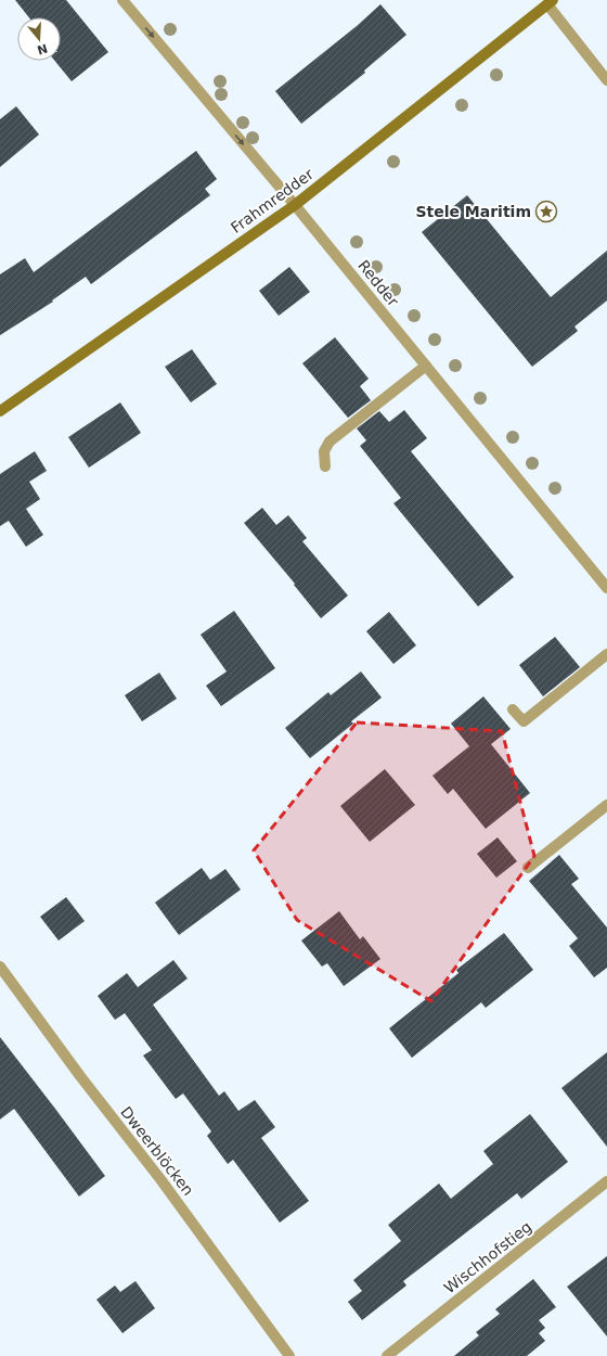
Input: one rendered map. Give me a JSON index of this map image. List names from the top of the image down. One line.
{"streets":{"street":["Frahmredder","Redder","Dweerblöcken","Wischhofstieg"]},"crossings":[["Frahmredder","Redder"]],"one_way":["Redder"],"places":{"place":["Stele Maritim"]},"north":"bottom"}
